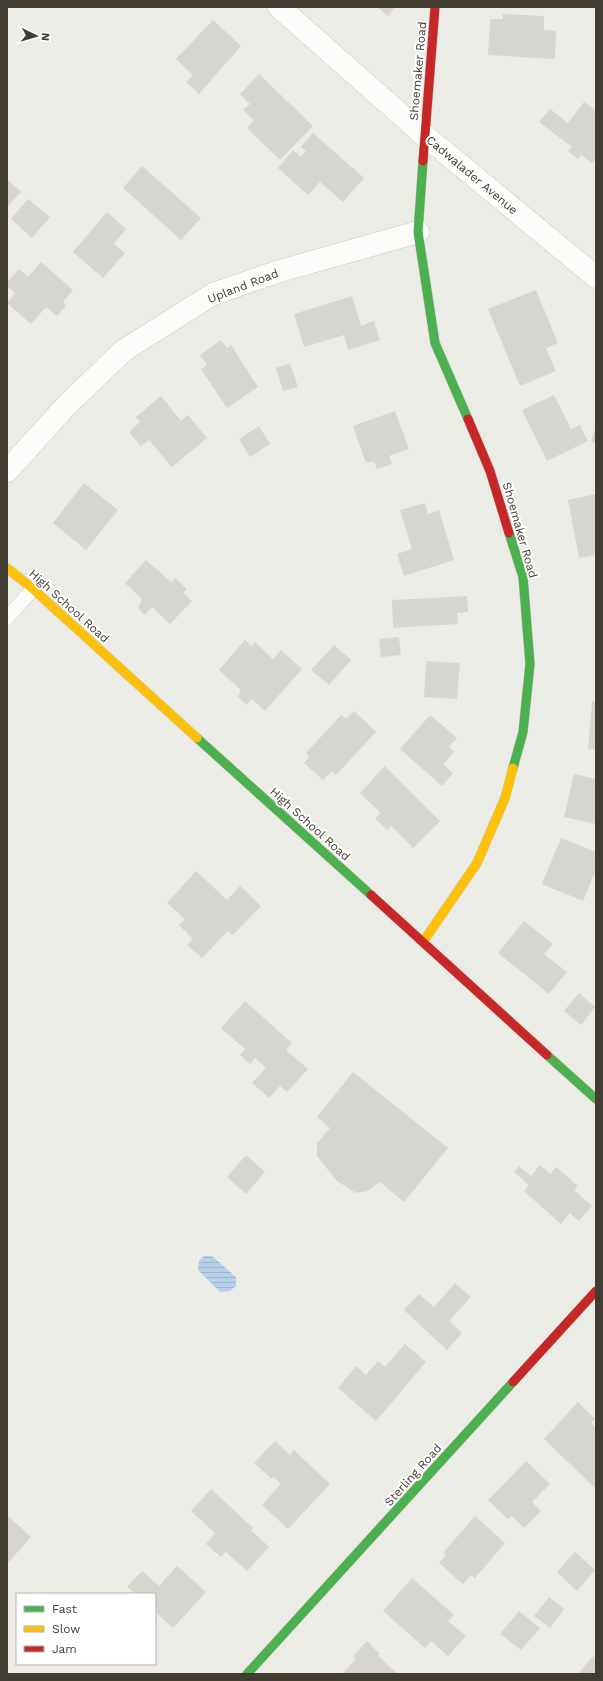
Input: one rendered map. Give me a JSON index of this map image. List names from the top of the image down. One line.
{"streets":{"street":["Shoemaker Road","Cadwalader Avenue","Upland Road","High School Road","Sterling Road"]},"crossings":[["Shoemaker Road","Cadwalader Avenue"],["Shoemaker Road","Upland Road"],["Shoemaker Road","High School Road"]],"legend":["Fast","Slow","Jam"],"north":"right"}
